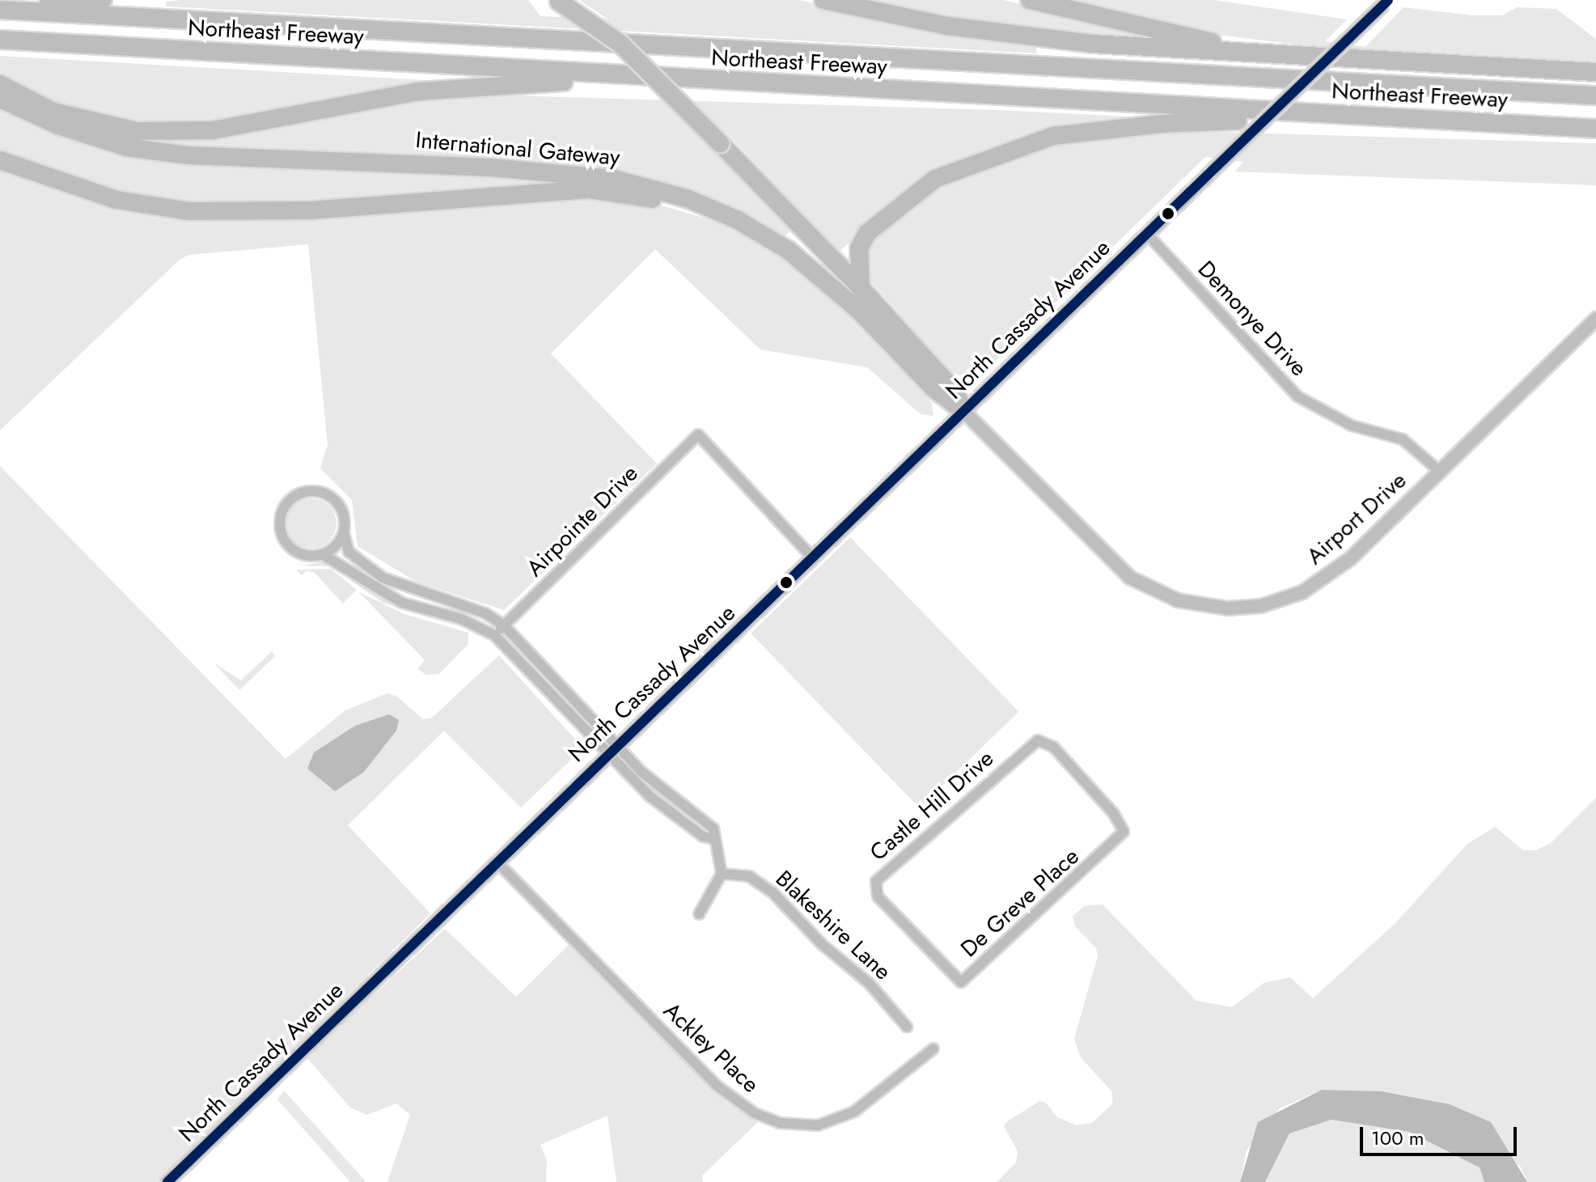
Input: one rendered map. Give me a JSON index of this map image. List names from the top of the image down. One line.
{"streets":{"highway":["Northeast Freeway","International Gateway"],"main road":["North Cassady Avenue","Airport Drive"],"street":["Demonye Drive","Airpointe Drive","Castle Hill Drive","De Greve Place","Blakeshire Lane","Ackley Place"]},"crossings":[["International Gateway","North Cassady Avenue"],["International Gateway","Airport Drive"],["Demonye Drive","North Cassady Avenue"],["Demonye Drive","Airport Drive"],["North Cassady Avenue","Airport Drive"],["North Cassady Avenue","Airpointe Drive"],["North Cassady Avenue","Ackley Place"],["Castle Hill Drive","De Greve Place"]],"scale_bar":"100 m"}
